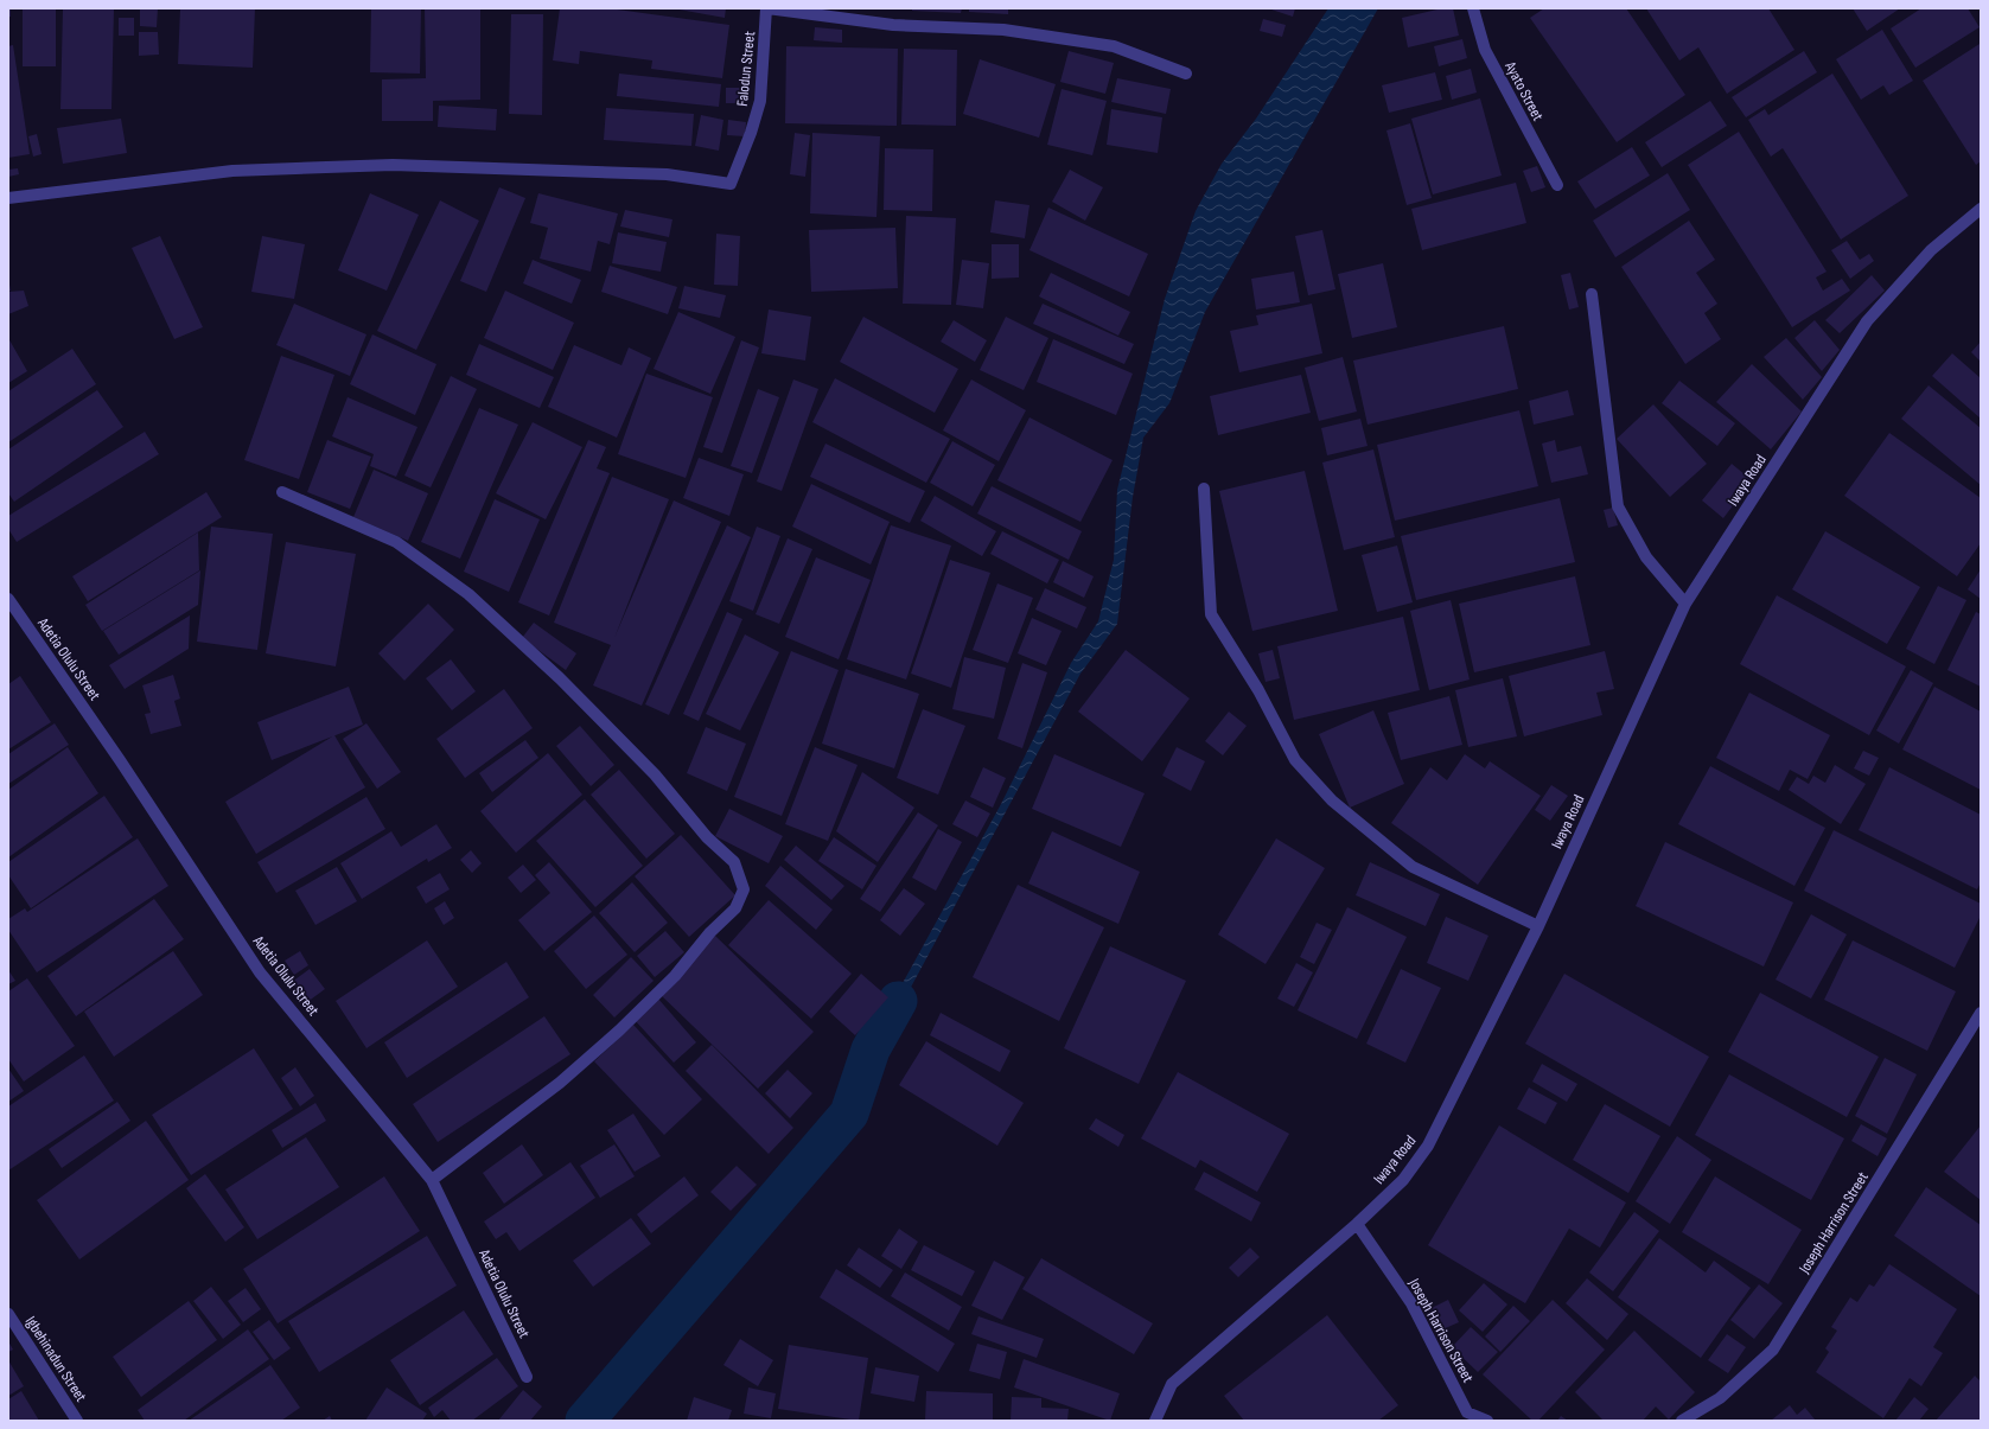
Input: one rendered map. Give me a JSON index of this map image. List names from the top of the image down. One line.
{"streets":{"street":["Falodun Street","Ayato Street","Iwaya Road","Adetia Olulu Street","Joseph Harrison Street","Igbehinadun Street"]},"crossings":[["Iwaya Road","Joseph Harrison Street"]]}
